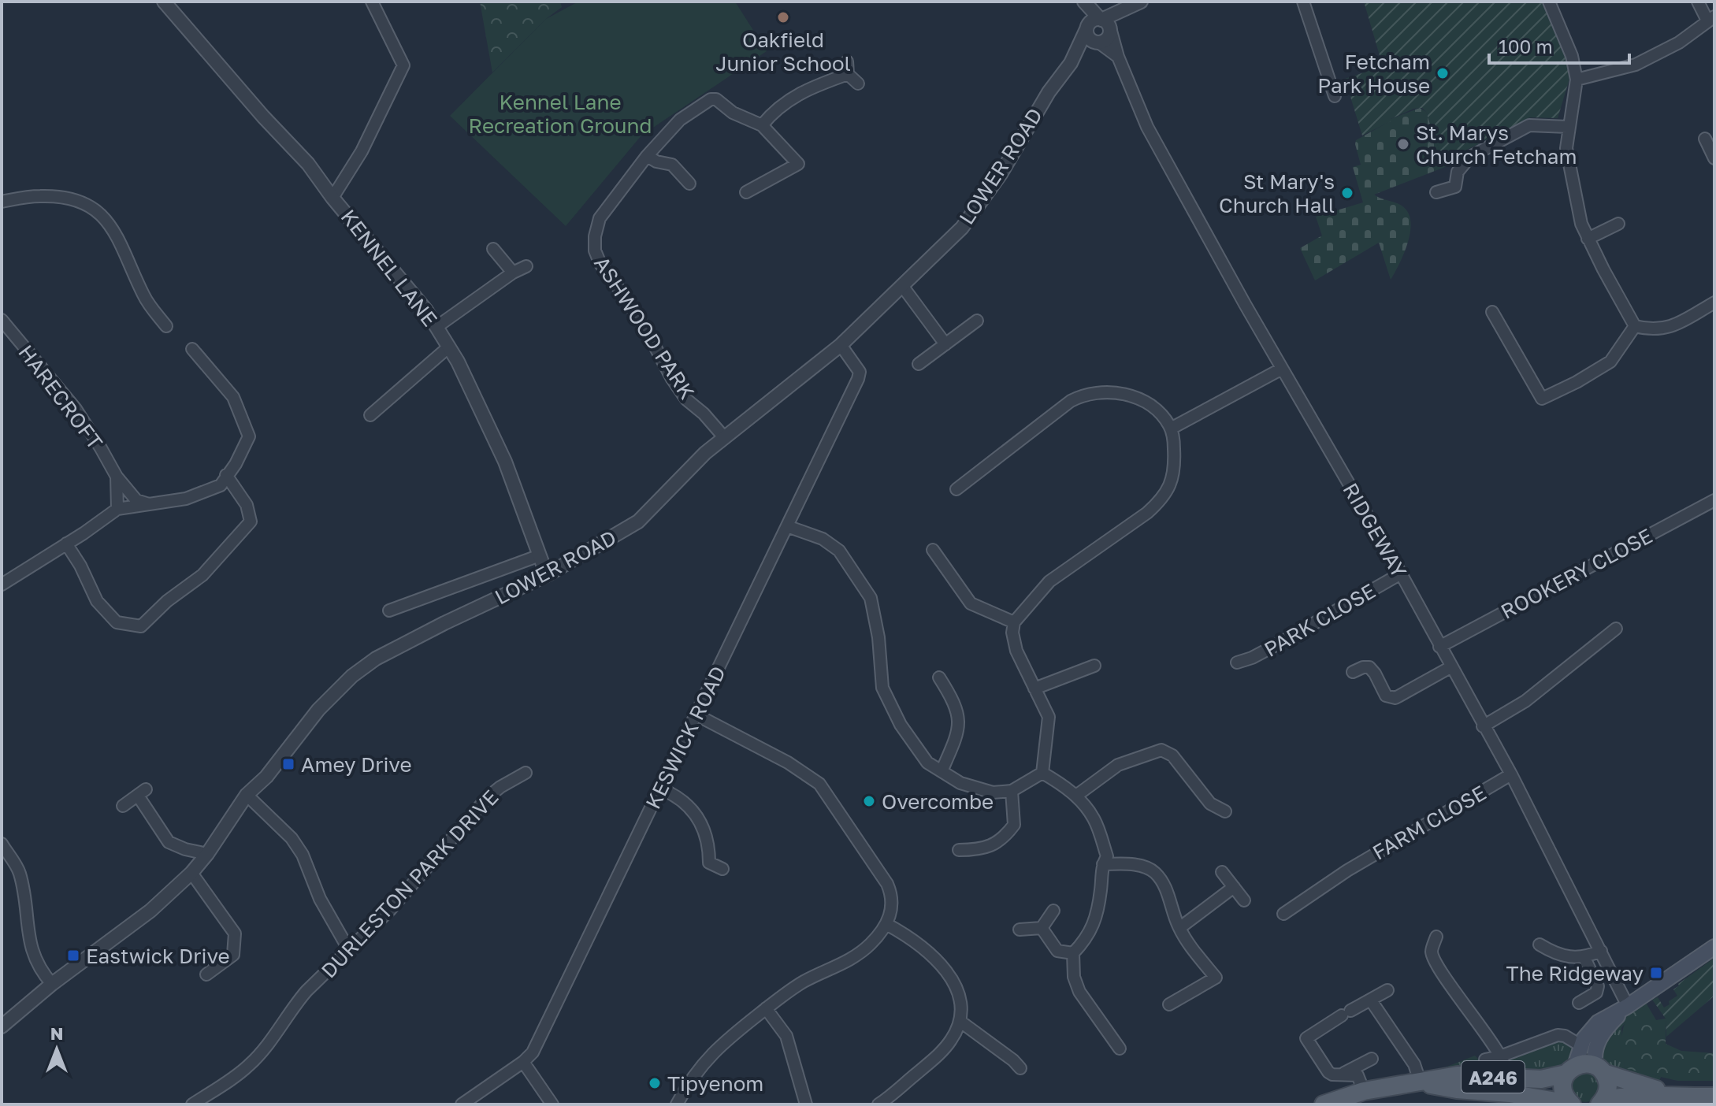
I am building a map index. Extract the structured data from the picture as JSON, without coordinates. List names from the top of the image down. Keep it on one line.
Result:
{"streets":{"main road":["A246"],"street":["LOWER ROAD","KENNEL LANE","ASHWOOD PARK","HARECROFT","RIDGEWAY","ROOKERY CLOSE","PARK CLOSE","KESWICK ROAD","FARM CLOSE","DURLESTON PARK DRIVE"]},"crossings":[["LOWER ROAD","KENNEL LANE"],["LOWER ROAD","ASHWOOD PARK"],["LOWER ROAD","RIDGEWAY"],["LOWER ROAD","KESWICK ROAD"],["RIDGEWAY","ROOKERY CLOSE"],["RIDGEWAY","PARK CLOSE"],["RIDGEWAY","FARM CLOSE"]],"parks":["Kennel Lane Recreation Ground"],"places":{"other":["Oakfield Junior School","Fetcham Park House","St. Marys Church Fetcham","St Mary's Church Hall","Overcombe","Tipyenom"],"transit":["Amey Drive","Eastwick Drive","The Ridgeway"]},"scale_bar":"100 m","north":"top"}
